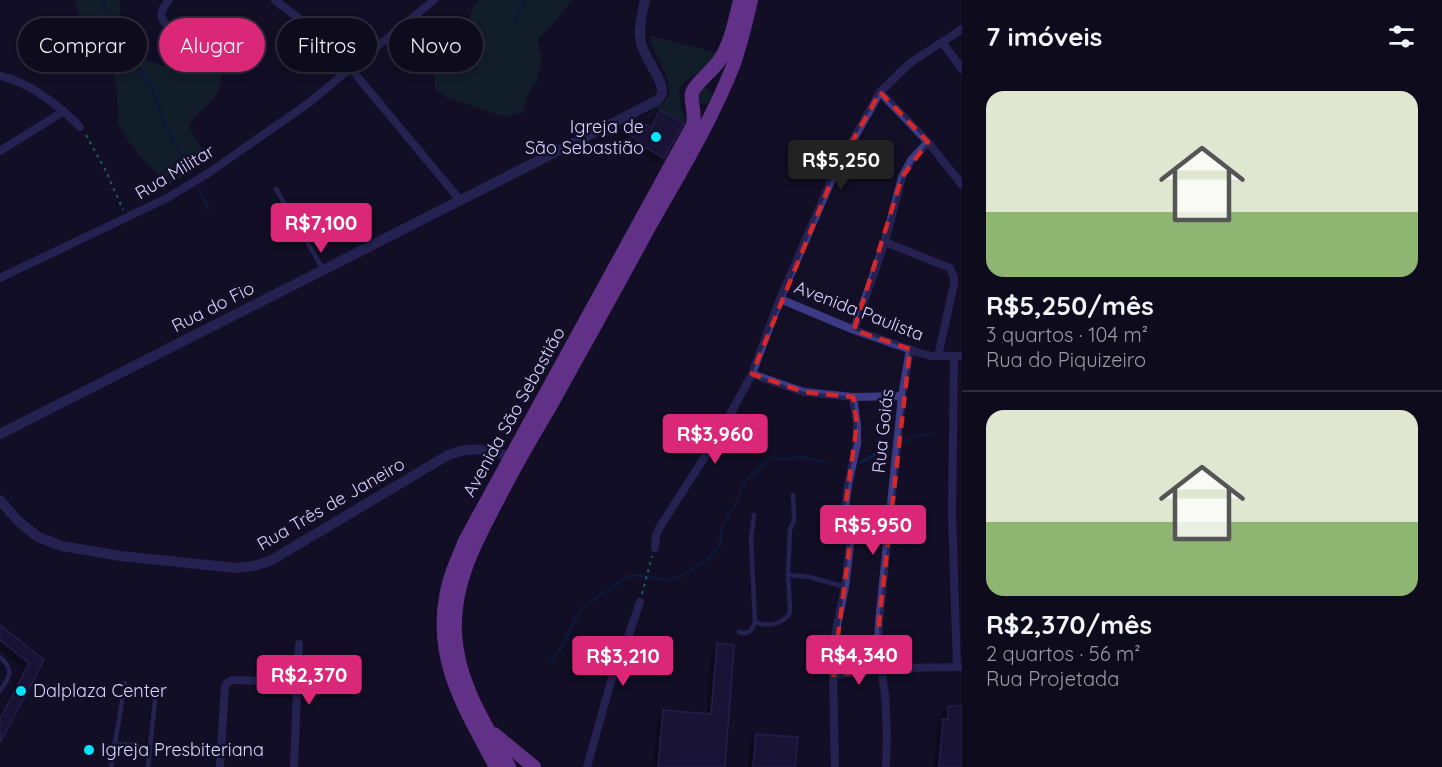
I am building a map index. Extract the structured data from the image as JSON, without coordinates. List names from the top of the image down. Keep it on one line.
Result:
{"streets":{"main road":["Avenida São Sebastião"],"street":["Rua Militar","Rua do Fio","Avenida Paulista","Rua Goiás","Rua Três de Janeiro"]},"crossings":[["Avenida Paulista","Rua Goiás"],["Avenida São Sebastião","Rua Três de Janeiro"]],"places":["Igreja de São Sebastião","Dalplaza Center","Igreja Presbiteriana"],"page":{"heading":"7 imóveis","chip":["Comprar","Alugar","Filtros","Novo"],"list":[{"name":"R$5,250/mês","note":"3 quartos · 104 m² · Rua do Piquizeiro"},{"name":"R$2,370/mês","note":"2 quartos · 56 m² · Rua Projetada"}],"price":["R$5,250","R$7,100","R$3,960","R$5,950","R$4,340","R$3,210","R$2,370"]}}
